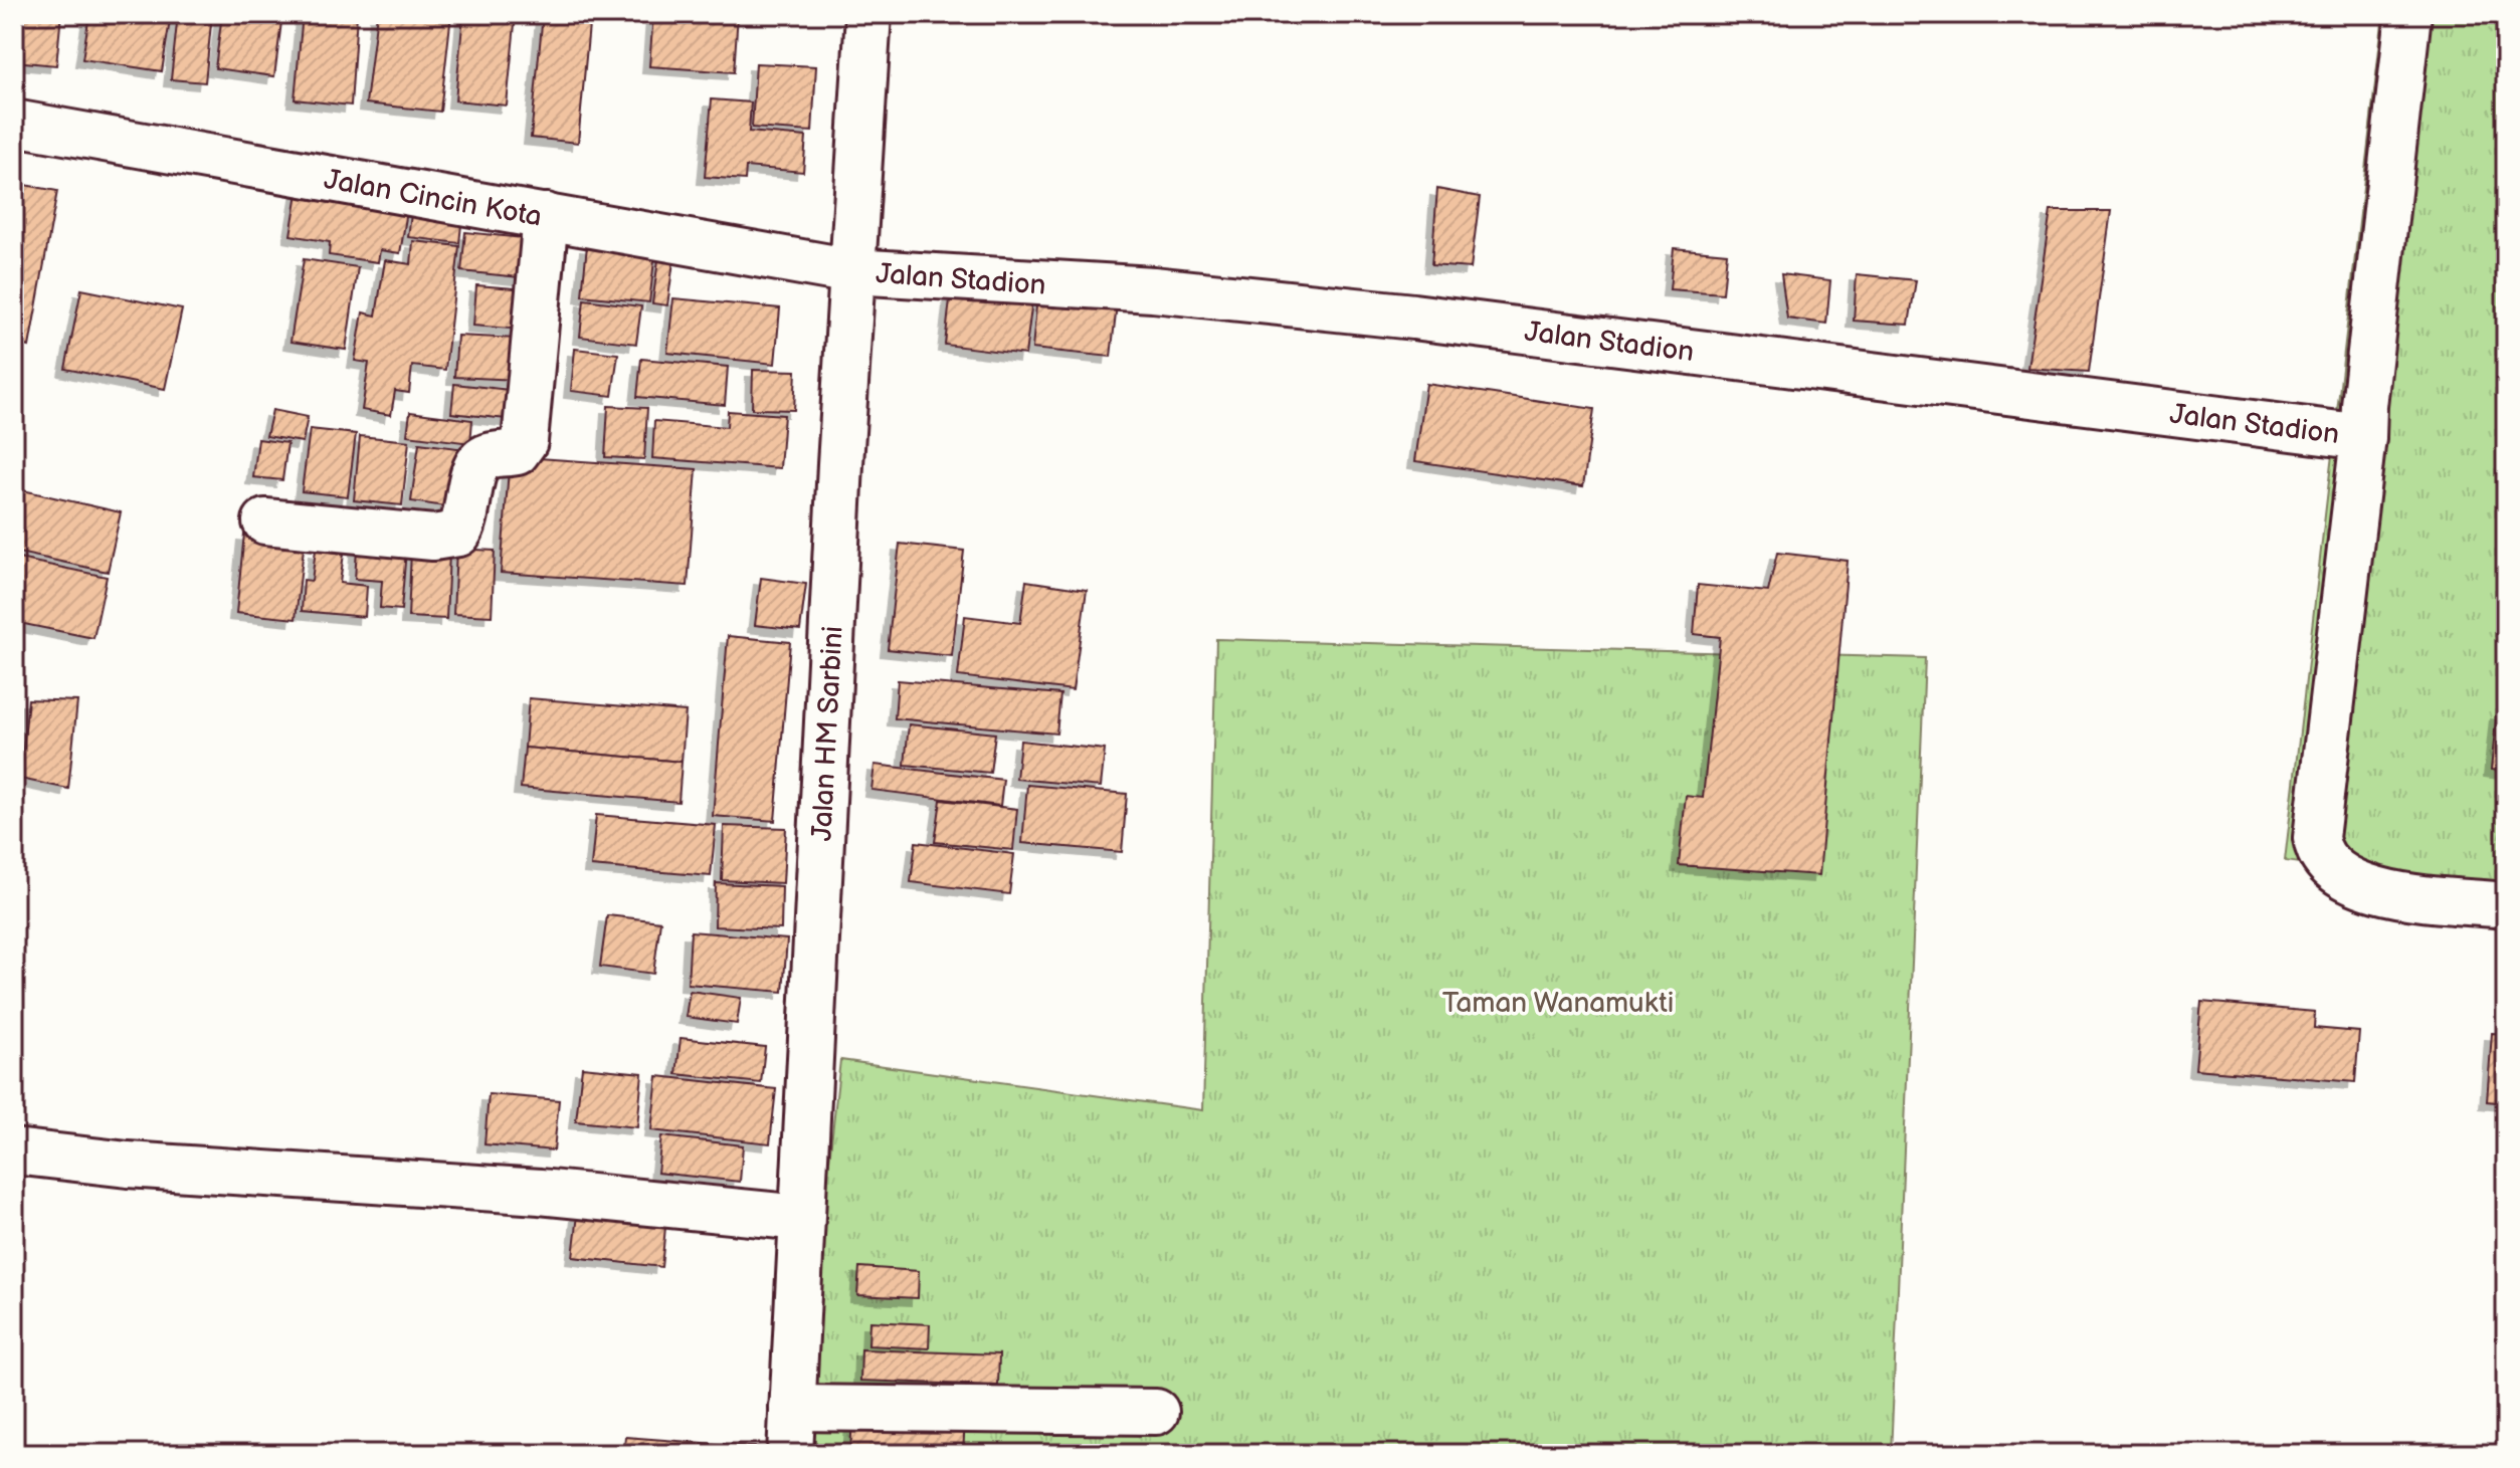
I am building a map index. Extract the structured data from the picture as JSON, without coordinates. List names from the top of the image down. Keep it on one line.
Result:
{"streets":{"street":["Jalan Cincin Kota","Jalan Stadion","Jalan HM Sarbini"]},"crossings":[["Jalan Cincin Kota","Jalan Stadion"],["Jalan Cincin Kota","Jalan HM Sarbini"],["Jalan Stadion","Jalan HM Sarbini"]],"parks":["Taman Wanamukti"]}
